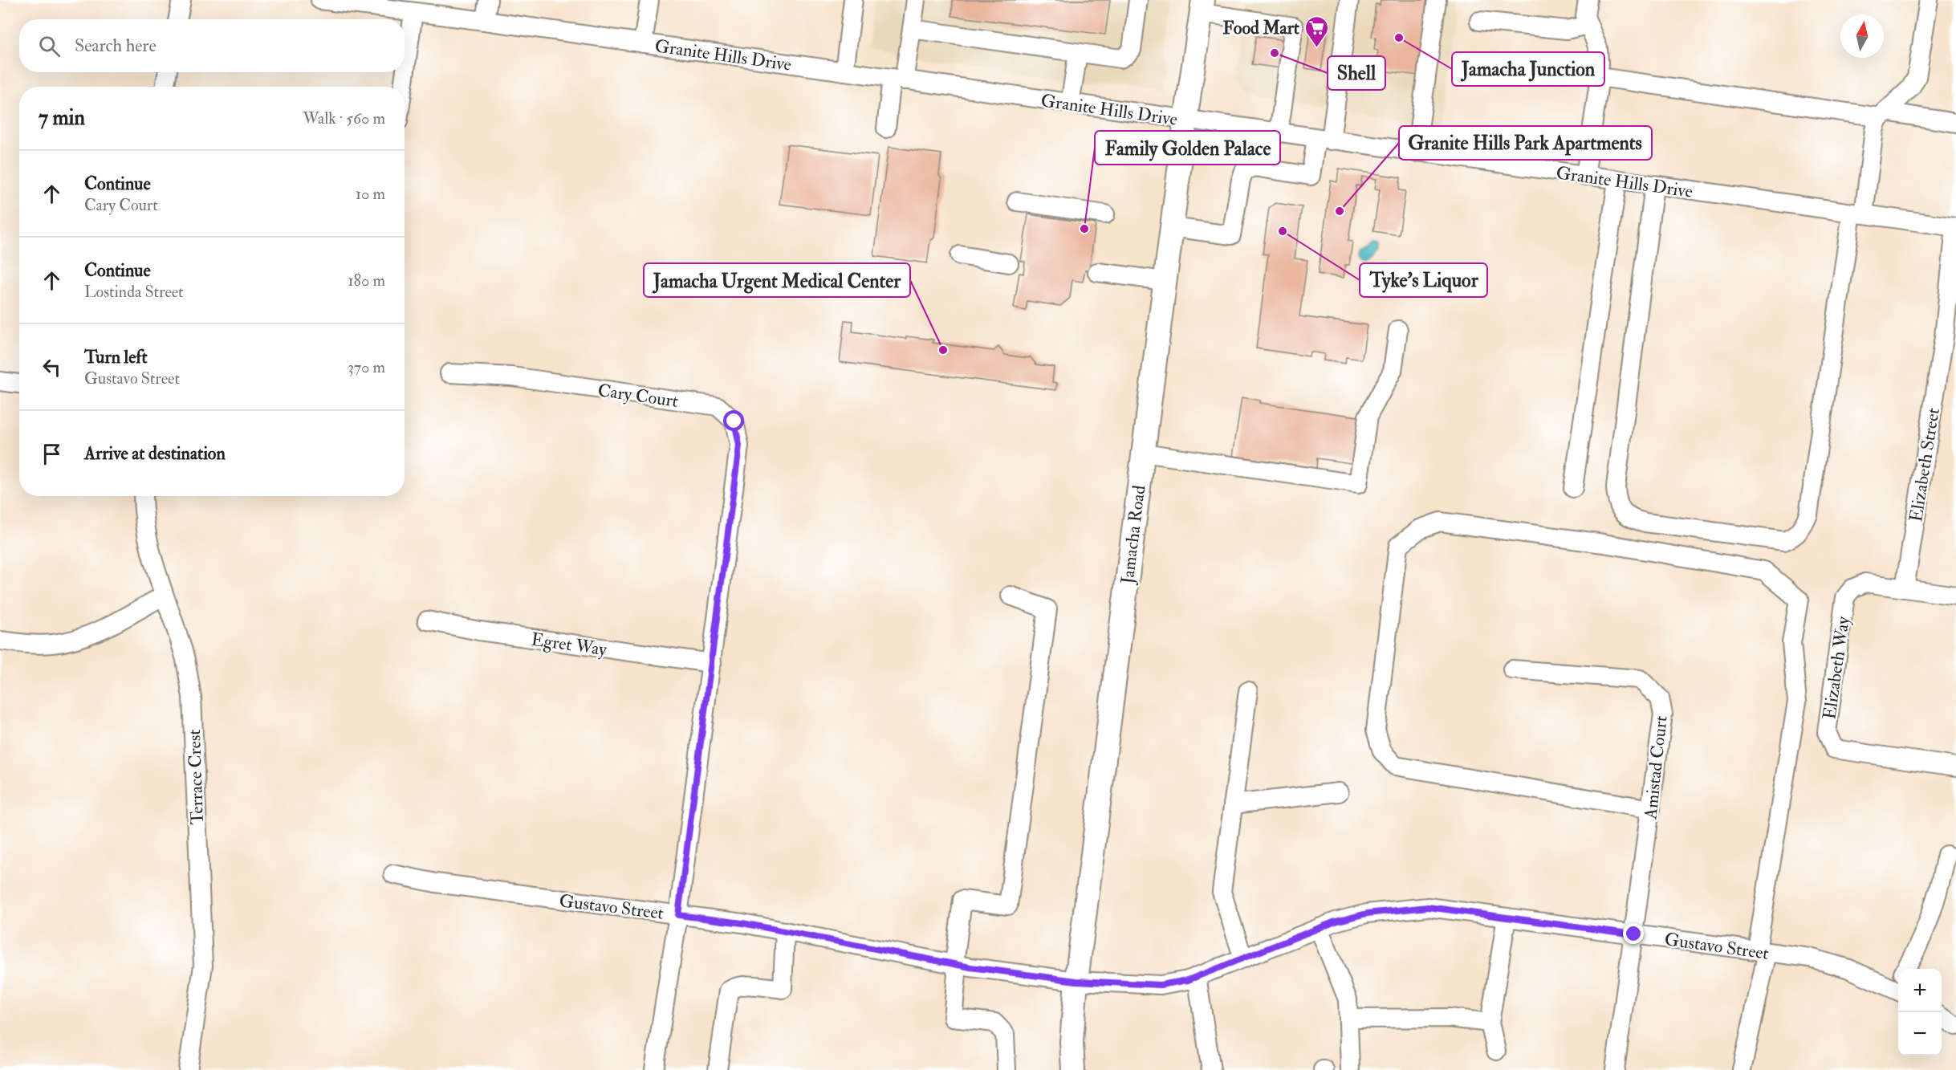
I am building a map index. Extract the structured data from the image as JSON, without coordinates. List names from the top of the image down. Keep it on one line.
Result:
{"streets":{"main road":["Jamacha Road"],"street":["Granite Hills Drive","Cary Court","Elizabeth Street","Egret Way","Elizabeth Way","Amistad Court","Terrace Crest","Gustavo Street"]},"crossings":[["Granite Hills Drive","Elizabeth Street"],["Granite Hills Drive","Jamacha Road"],["Cary Court","Egret Way"],["Cary Court","Gustavo Street"],["Elizabeth Street","Elizabeth Way"],["Jamacha Road","Gustavo Street"],["Amistad Court","Gustavo Street"]],"places":{"other":["Jamacha Junction","Shell","Granite Hills Park Apartments","Family Golden Palace","Tyke's Liquor","Jamacha Urgent Medical Center"],"supermarket":["Food Mart"]},"north":"top","page":{"search":"Search here","heading":["7 min","Walk · 560 m"],"list":[["Continue","Cary Court","10 m"],["Continue","Lostinda Street","180 m"],["Turn left","Gustavo Street","370 m"],"Arrive at destination"],"map_buttons":["+","−"]}}
